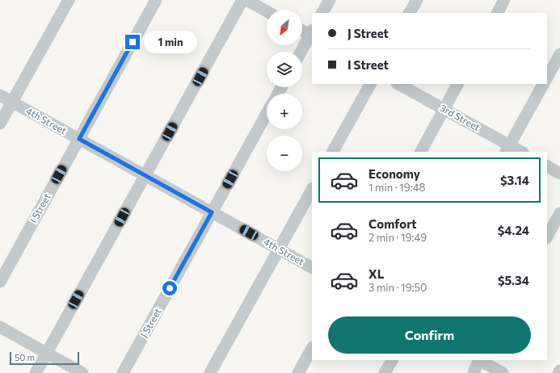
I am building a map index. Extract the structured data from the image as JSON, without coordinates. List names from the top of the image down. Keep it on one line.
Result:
{"streets":{"street":["3rd Street","4th Street","I Street","J Street"]},"crossings":[["4th Street","I Street"],["4th Street","J Street"]],"scale_bar":"50 m","north":"bottom left","page":{"map_buttons":["+","−"],"banner":["J Street","I Street"],"bubble":"1 min","list":[{"name":"Economy","note":"1 min · 19:48","value":"$3.14"},{"name":"Comfort","note":"2 min · 19:49","value":"$4.24"},{"name":"XL","note":"3 min · 19:50","value":"$5.34"}],"buttons":"Confirm","scale":"50 m"}}
